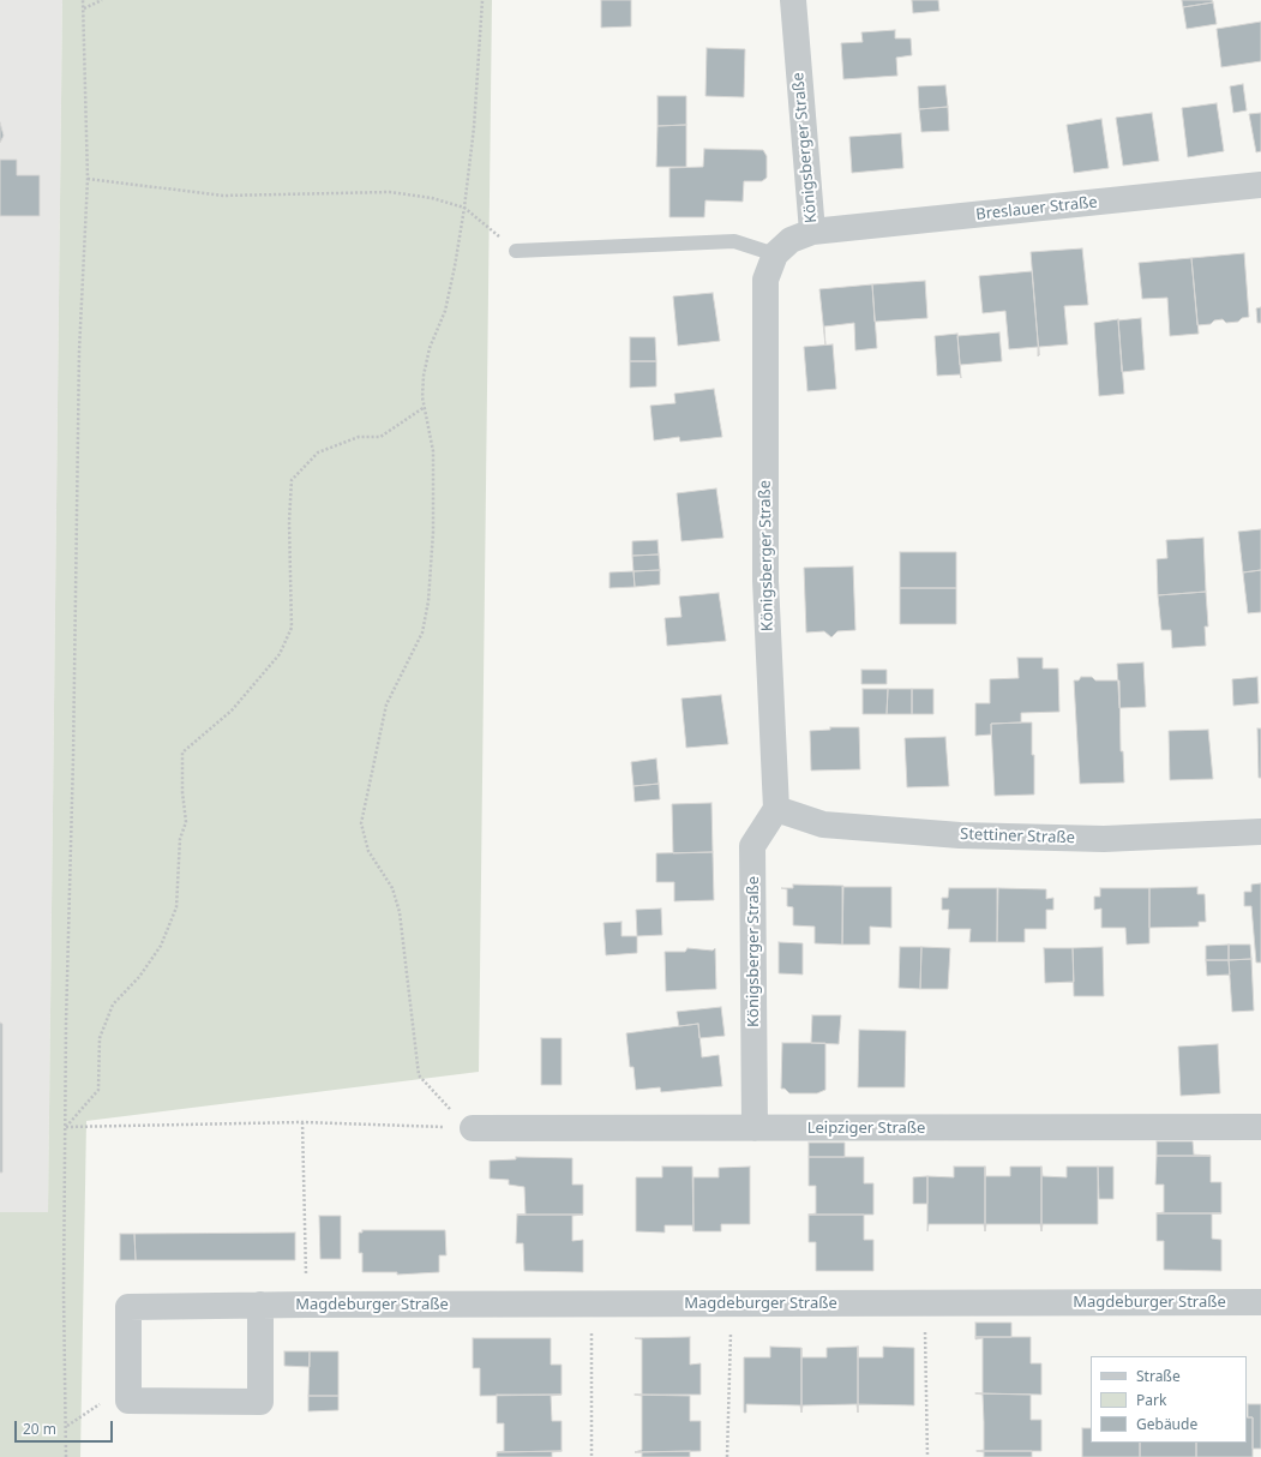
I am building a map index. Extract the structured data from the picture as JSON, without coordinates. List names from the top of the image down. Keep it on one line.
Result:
{"streets":{"street":["Königsberger Straße","Breslauer Straße","Stettiner Straße","Leipziger Straße","Magdeburger Straße"]},"crossings":[["Königsberger Straße","Breslauer Straße"],["Königsberger Straße","Stettiner Straße"],["Königsberger Straße","Leipziger Straße"]],"legend":["Straße","Park","Gebäude"],"scale_bar":"20 m"}
